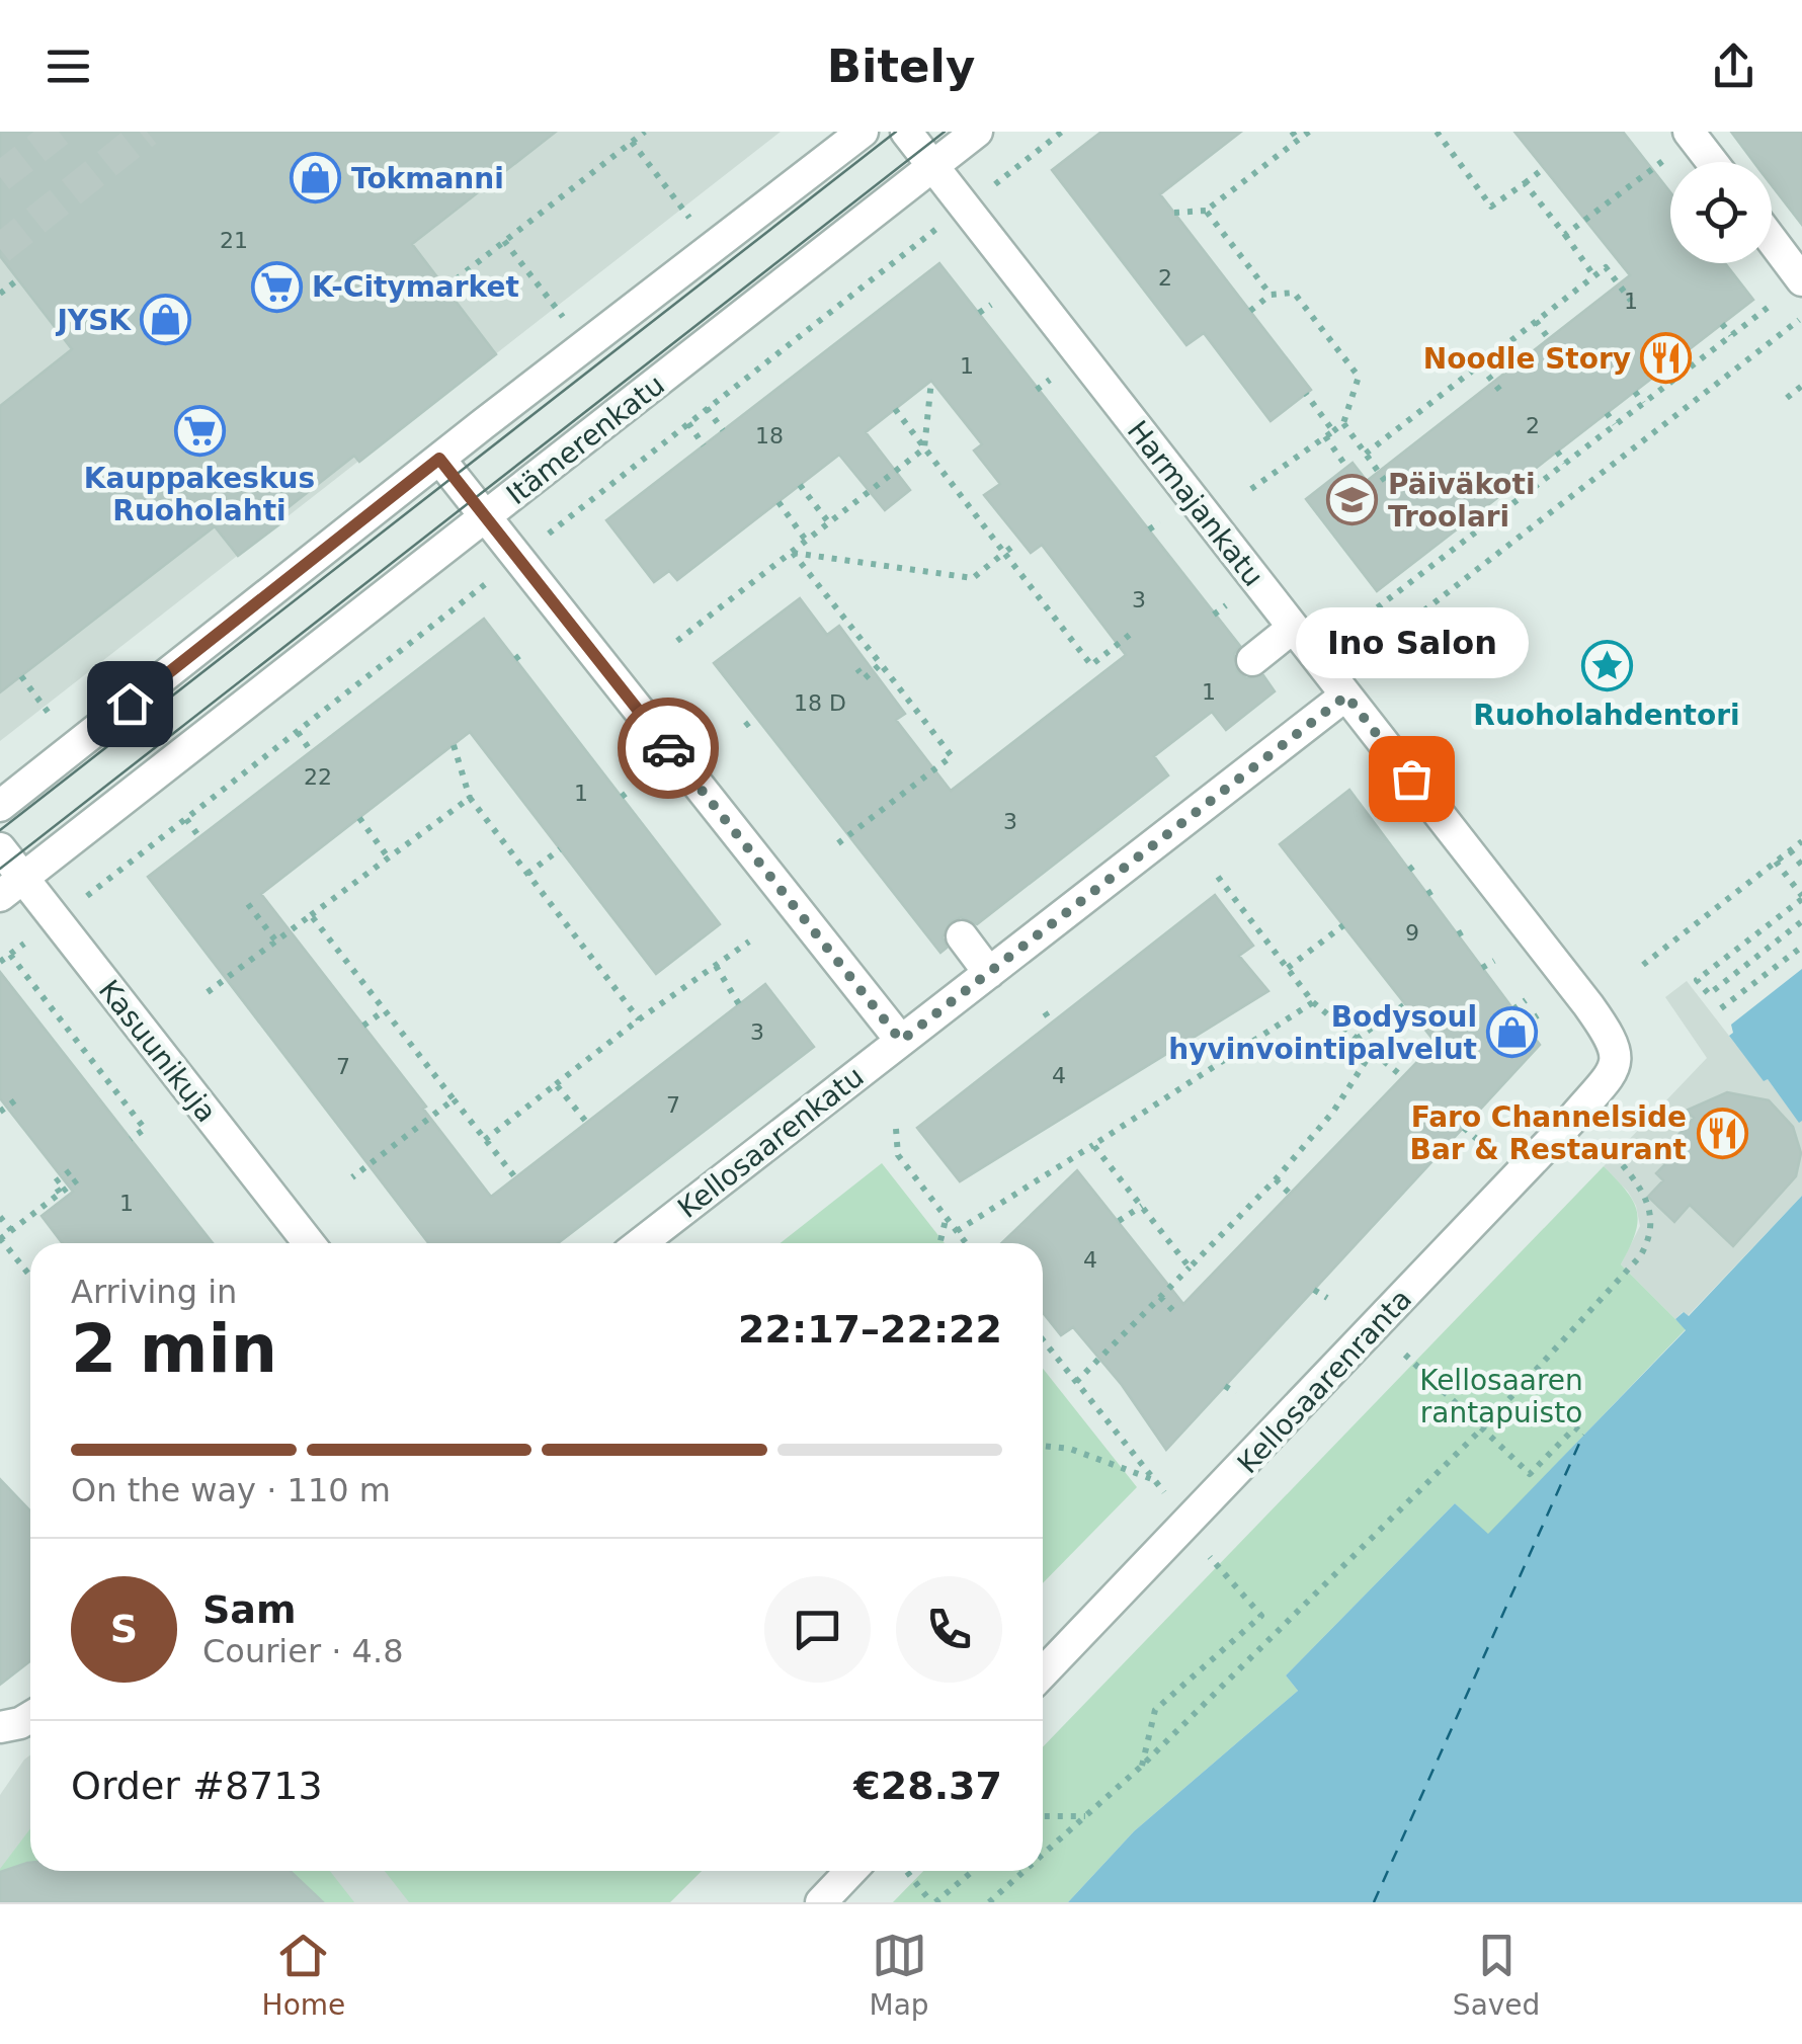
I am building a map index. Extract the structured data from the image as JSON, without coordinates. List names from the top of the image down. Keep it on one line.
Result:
{"streets":{"street":["Itämerenkatu","Harmajankatu","Kasuunikuja","Kellosaarenkatu","Kellosaarenranta"]},"crossings":[["Itämerenkatu","Harmajankatu"],["Itämerenkatu","Kasuunikuja"],["Harmajankatu","Kellosaarenkatu"],["Harmajankatu","Kellosaarenranta"]],"parks":["Kellosaaren rantapuisto"],"places":{"shop":["Tokmanni","JYSK","Bodysoul hyvinvointipalvelut"],"supermarket":["K-Citymarket","Kauppakeskus Ruoholahti"],"restaurant":["Noodle Story","Faro Channelside Bar & Restaurant"],"school or university":["Päiväkoti Troolari"],"place":["Ruoholahdentori"],"other":["Ino Salon"]},"house_numbers":["21","2","1","1","2","18","3","1","18 D","22","1","3","9","3","7","4","7","1","4"],"page":{"header":"Bitely","bubble":"Ino Salon","heading":["2 min","Arriving in","22:17–22:22"],"panel":["Sam","Courier · 4.8","Order #8713","€28.37"],"bar":"On the way · 110 m","round":"S","tabs":["Home","Map","Saved"]}}
